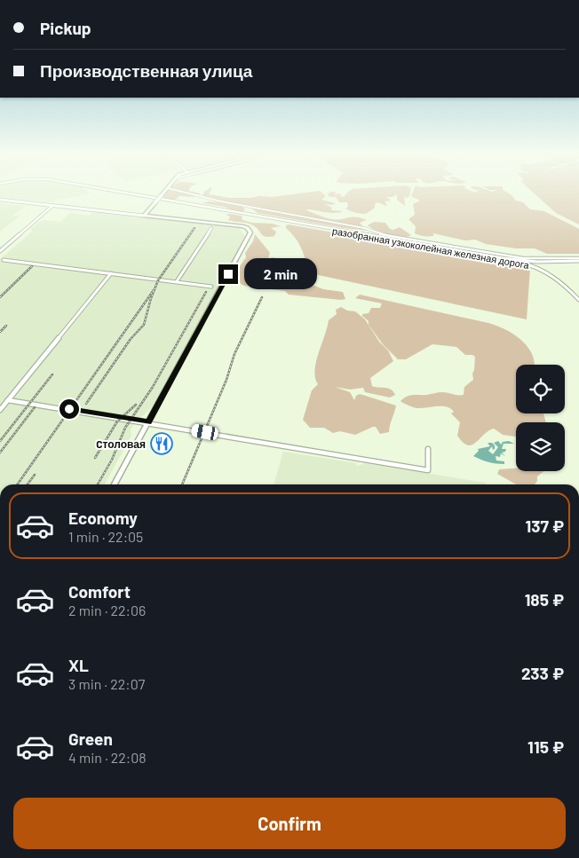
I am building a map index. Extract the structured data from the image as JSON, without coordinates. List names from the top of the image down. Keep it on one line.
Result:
{"streets":{"street":["разобранная узкоколейная железная дорога"]},"places":{"restaurant":["Cтоловая"]},"page":{"banner":["Pickup","Производственная улица"],"bubble":"2 min","list":[{"name":"Economy","note":"1 min · 22:05","value":"137 ₽"},{"name":"Comfort","note":"2 min · 22:06","value":"185 ₽"},{"name":"XL","note":"3 min · 22:07","value":"233 ₽"},{"name":"Green","note":"4 min · 22:08","value":"115 ₽"}],"buttons":"Confirm"}}
